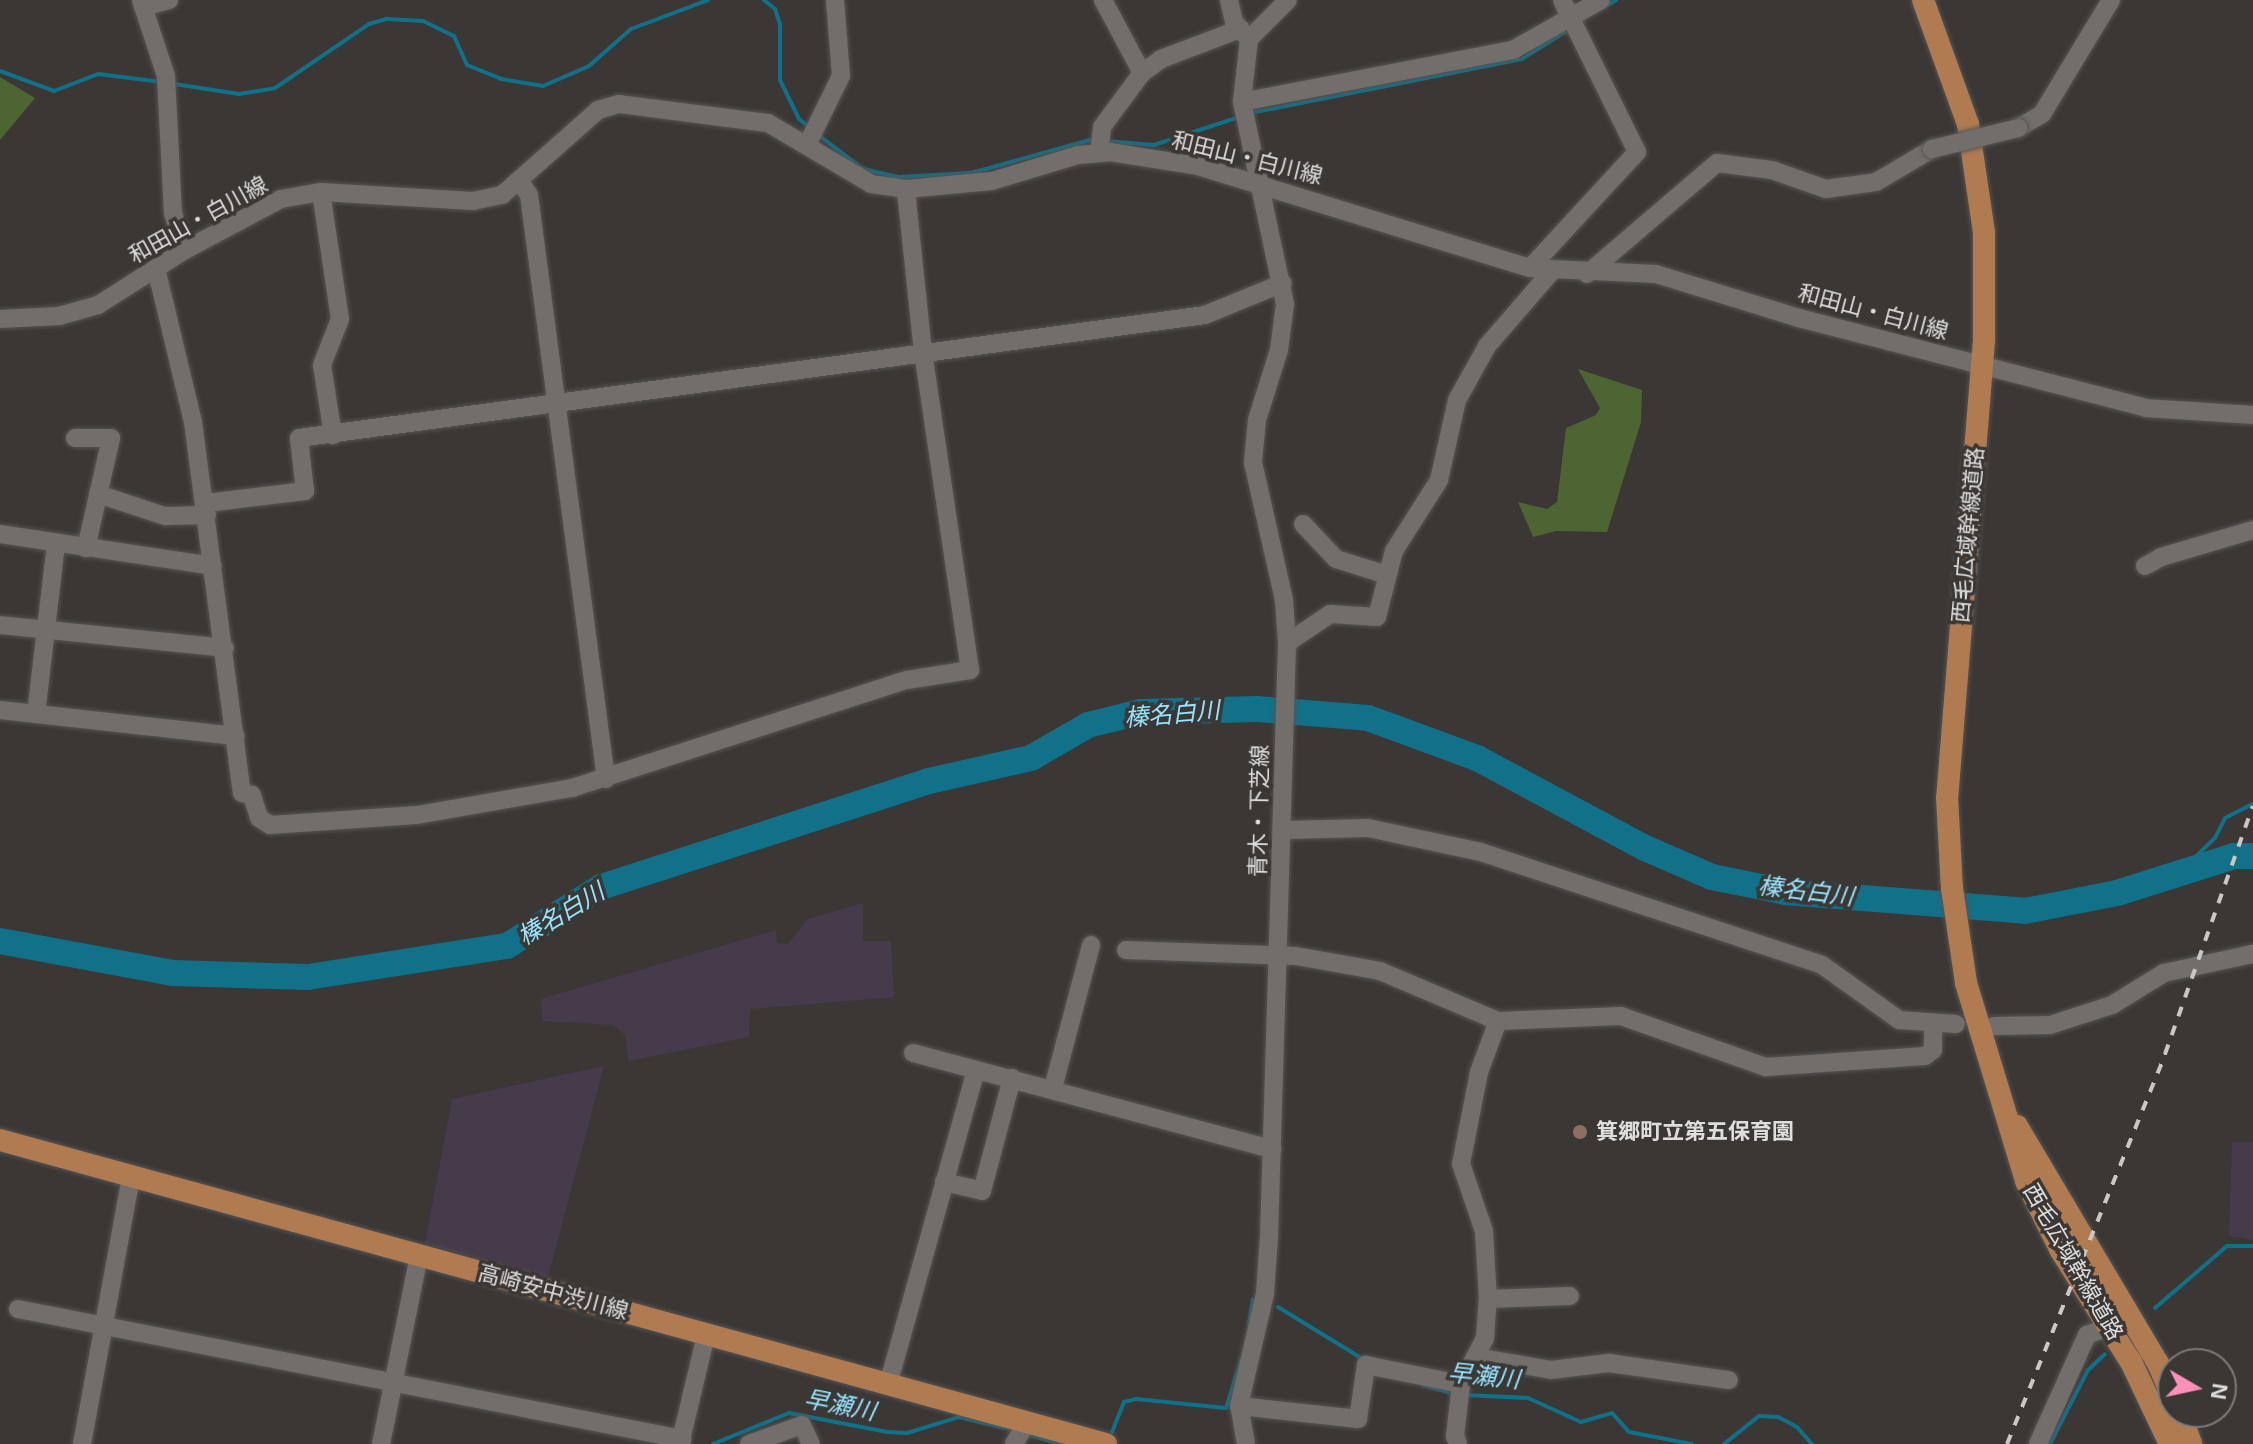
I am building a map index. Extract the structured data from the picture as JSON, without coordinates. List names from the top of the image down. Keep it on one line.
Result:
{"streets":{"main road":["西毛広域幹線道路","高崎安中渋川線"],"street":["和田山・白川線","青木・下芝線"]},"crossings":[["和田山・白川線","西毛広域幹線道路"],["和田山・白川線","青木・下芝線"]],"water":["榛名白川","早瀬川"],"places":["箕郷町立第五保育園"],"north":"right"}
